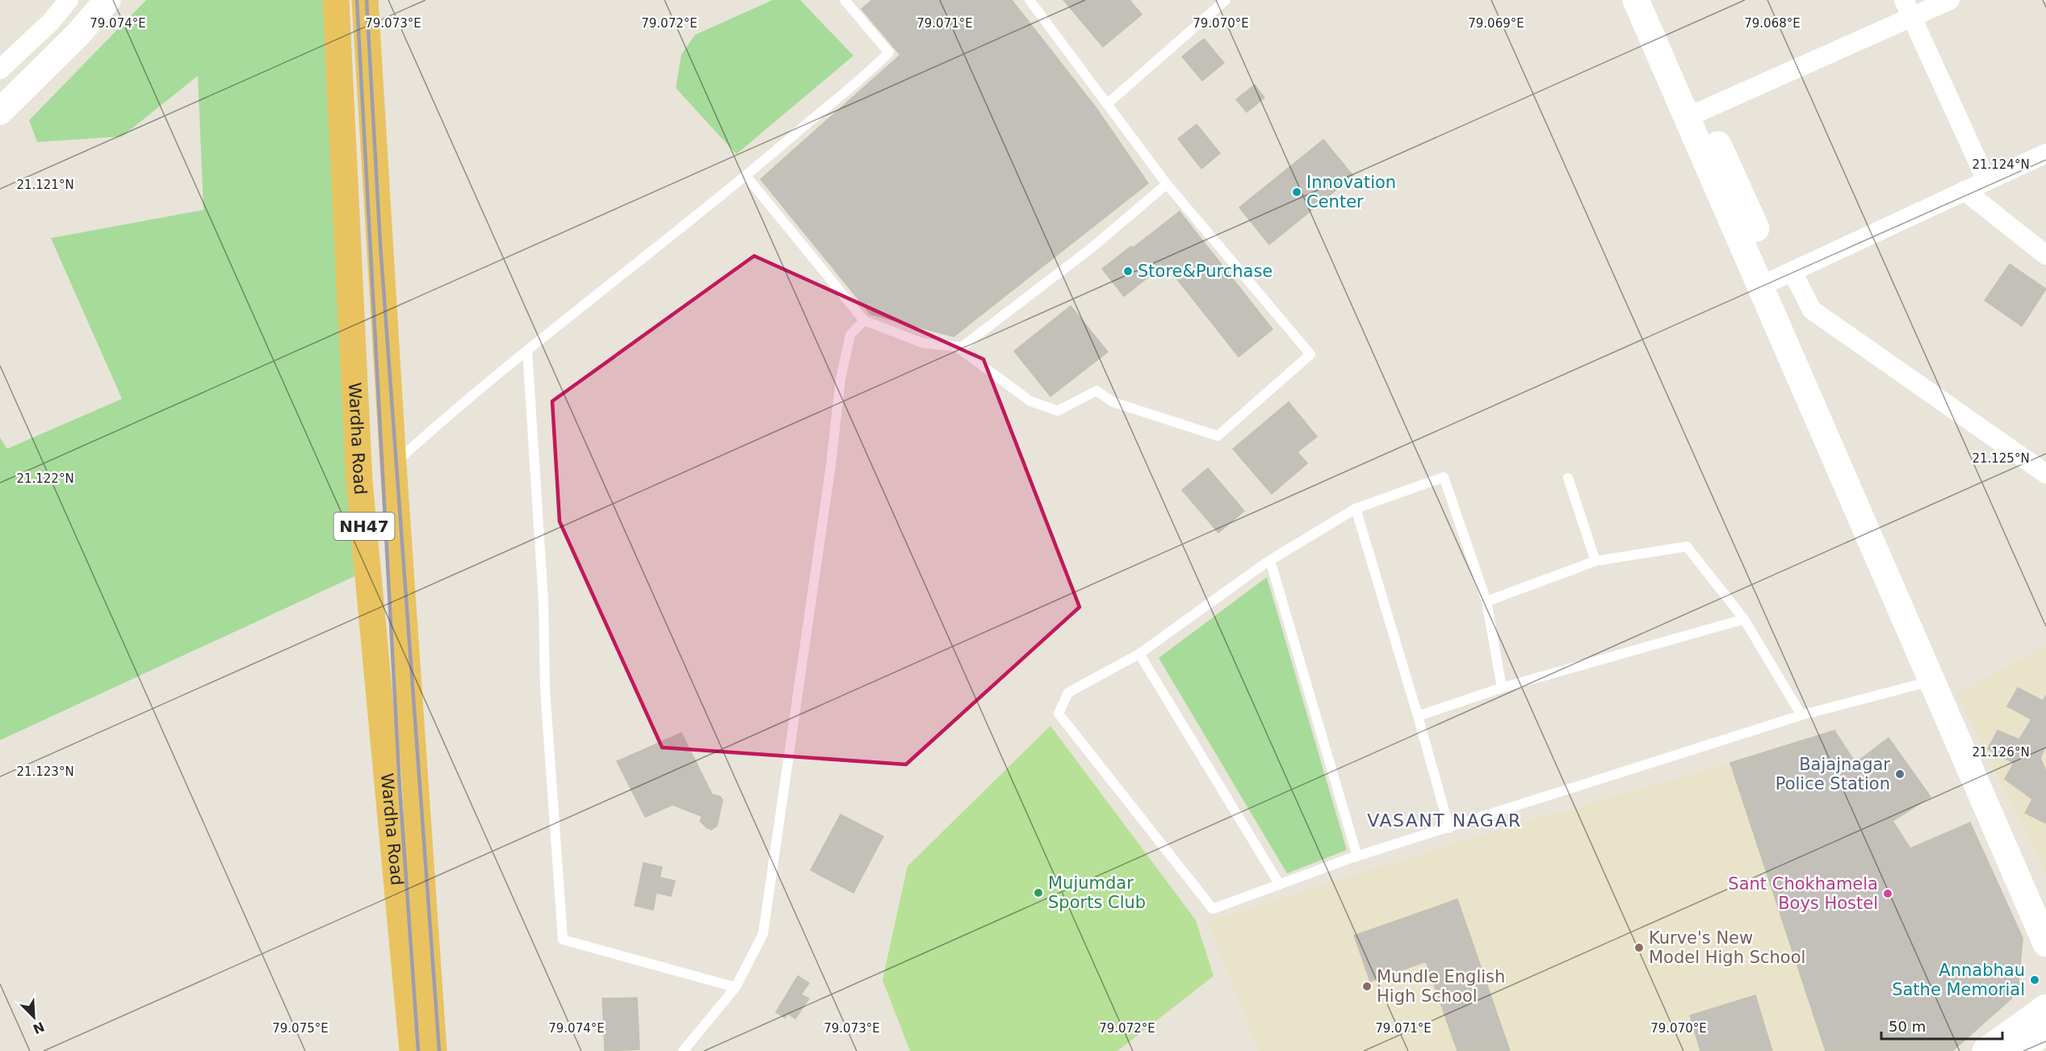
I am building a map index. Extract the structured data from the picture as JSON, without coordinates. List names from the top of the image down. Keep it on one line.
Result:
{"streets":{"highway":["Wardha Road","NH47"]},"districts":["VASANT NAGAR"],"places":["Innovation Center","Store&Purchase","Bajajnagar Police Station","Mujumdar Sports Club","Sant Chokhamela Boys Hostel","Kurve's New Model High School","Annabhau Sathe Memorial","Mundle English High School"],"scale_bar":"50 m","north":"bottom right","coordinates":["79.074°E","79.073°E","79.072°E","79.071°E","79.070°E","79.069°E","79.068°E","21.124°N","21.121°N","21.125°N","21.122°N","21.126°N","21.123°N","79.075°E"]}
